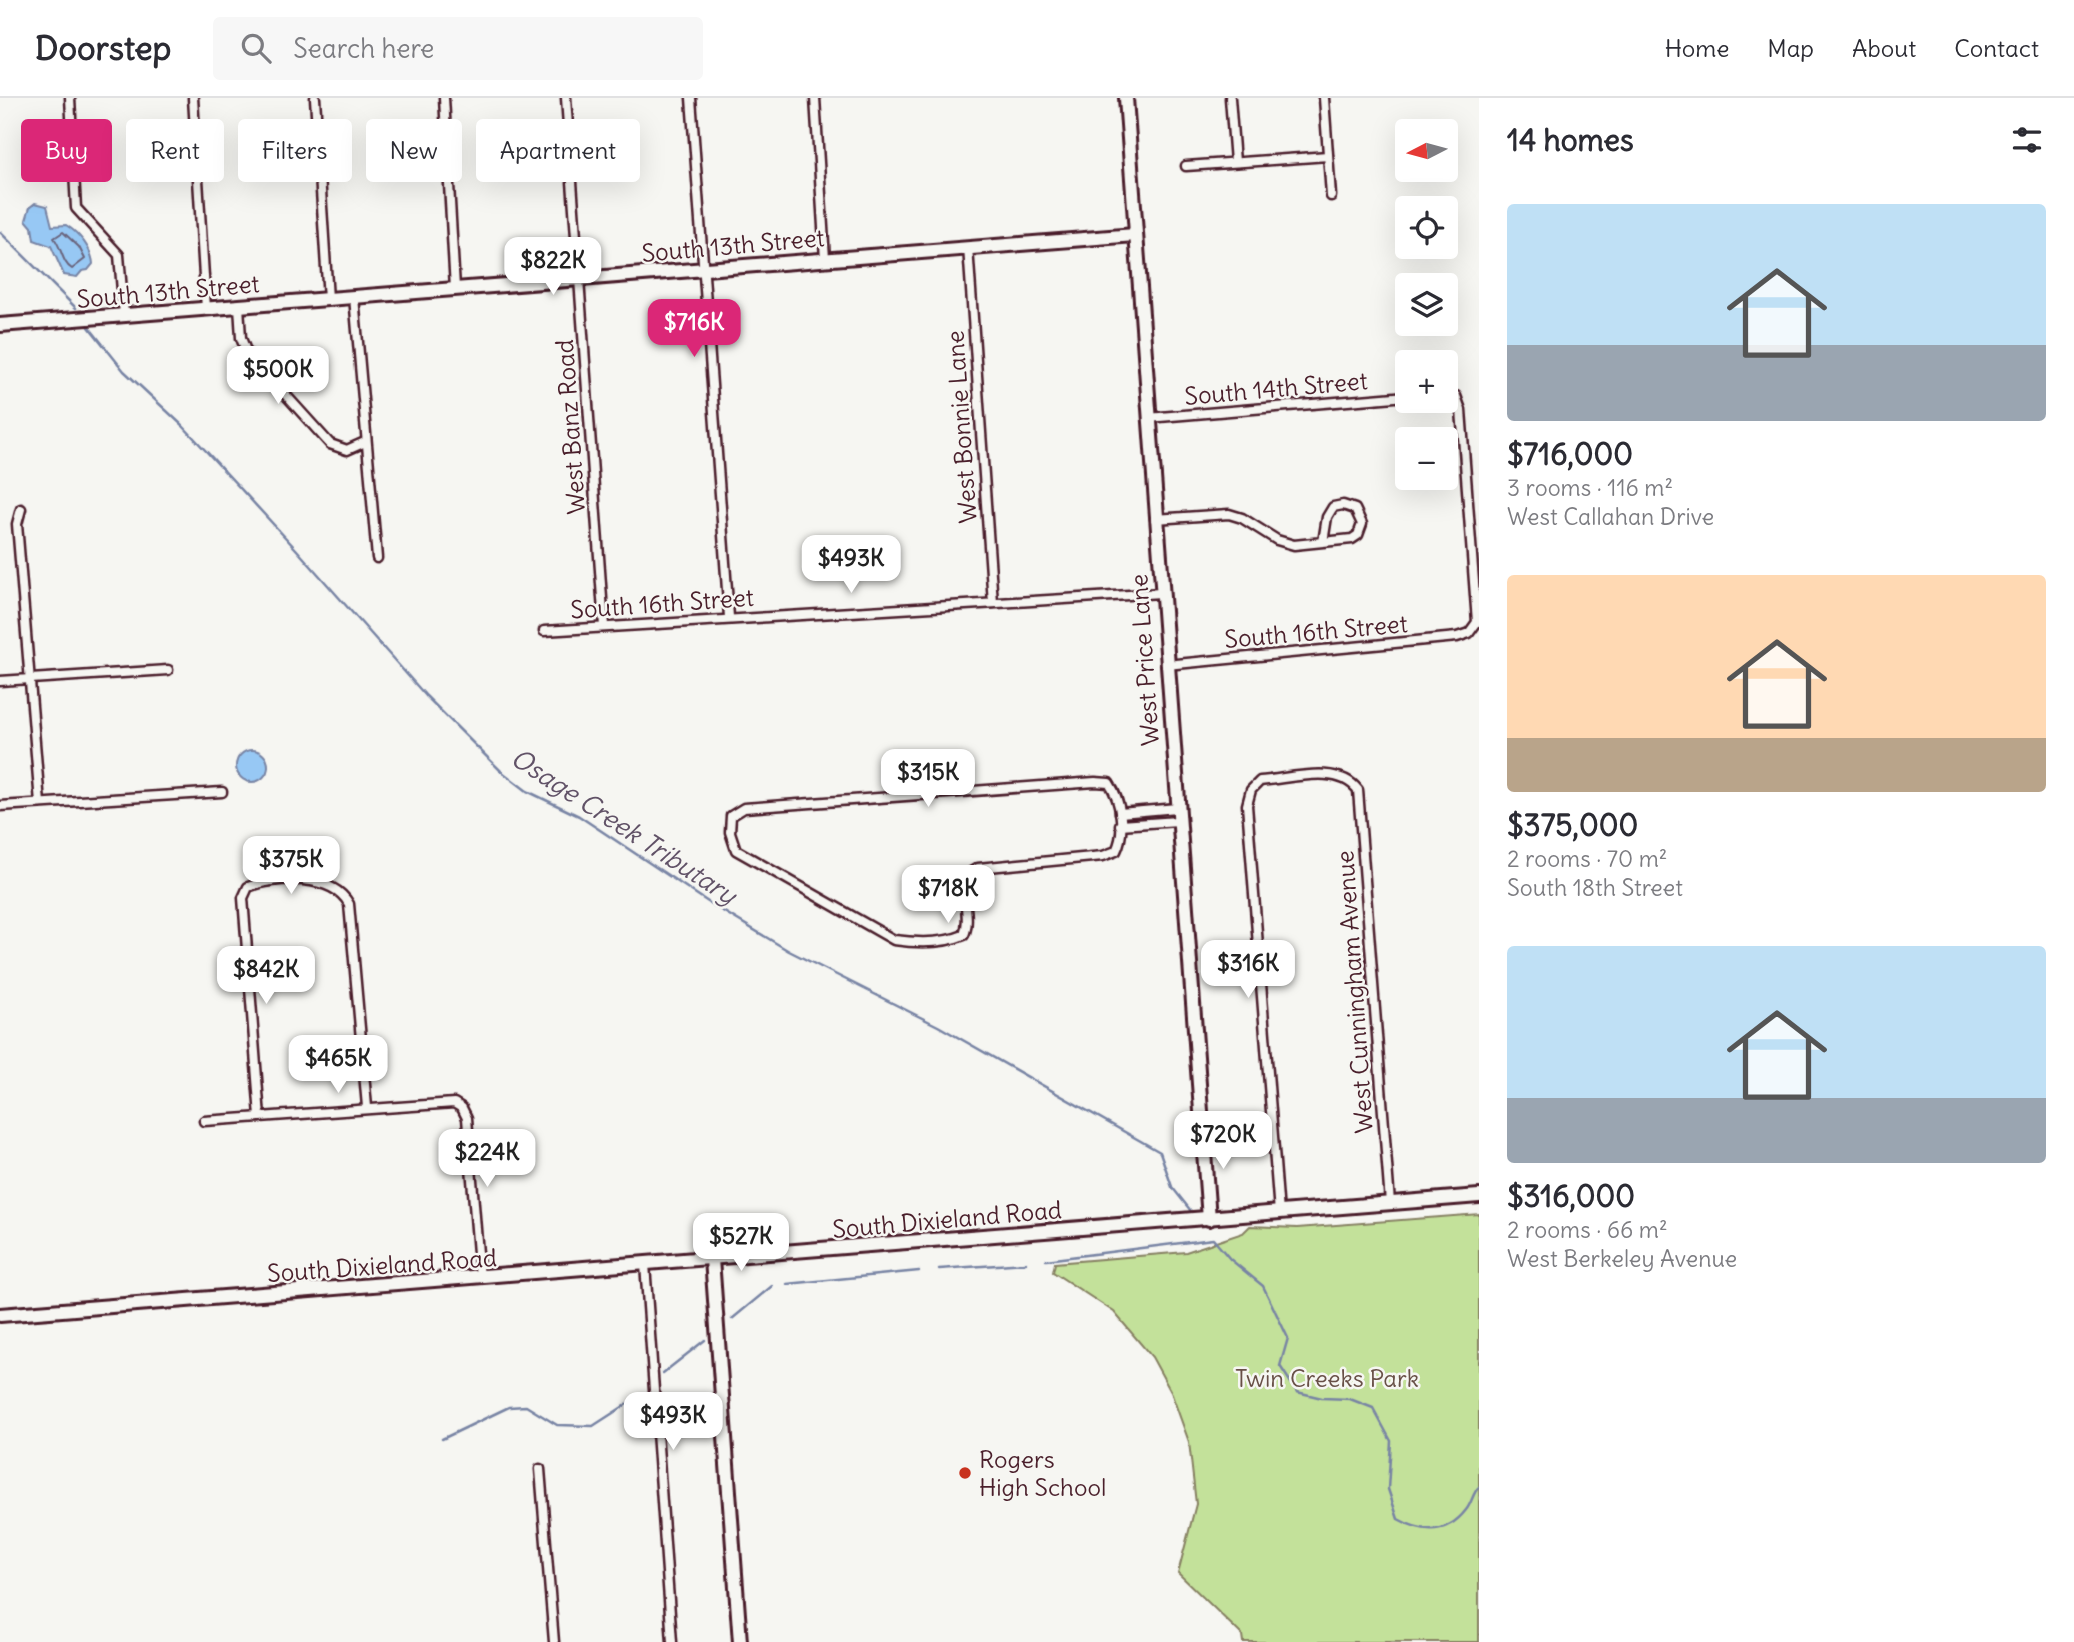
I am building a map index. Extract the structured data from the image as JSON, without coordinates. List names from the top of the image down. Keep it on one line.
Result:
{"streets":{"street":["South 13th Street","South 14th Street","West Banz Road","West Bonnie Lane","South 16th Street","West Price Lane","West Cunningham Avenue","South Dixieland Road"]},"crossings":[["South 13th Street","West Banz Road"],["South 13th Street","West Bonnie Lane"],["South 13th Street","West Price Lane"],["South 14th Street","West Price Lane"],["West Banz Road","South 16th Street"],["West Bonnie Lane","South 16th Street"],["South 16th Street","West Price Lane"],["West Price Lane","South Dixieland Road"],["West Cunningham Avenue","South Dixieland Road"]],"water":["Osage Creek Tributary"],"parks":["Twin Creeks Park"],"places":["Rogers High School"],"north":"left","page":{"header":"Doorstep","search":"Search here","nav":["Home","Map","About","Contact"],"heading":"14 homes","map_buttons":["+","−"],"chip":["Buy","Rent","Filters","New","Apartment"],"list":[{"name":"$716,000","note":"3 rooms · 116 m² · West Callahan Drive"},{"name":"$375,000","note":"2 rooms · 70 m² · South 18th Street"},{"name":"$316,000","note":"2 rooms · 66 m² · West Berkeley Avenue"}],"price":["$822K","$716K","$500K","$493K","$315K","$375K","$718K","$316K","$842K","$465K","$720K","$224K","$527K","$493K"]}}
